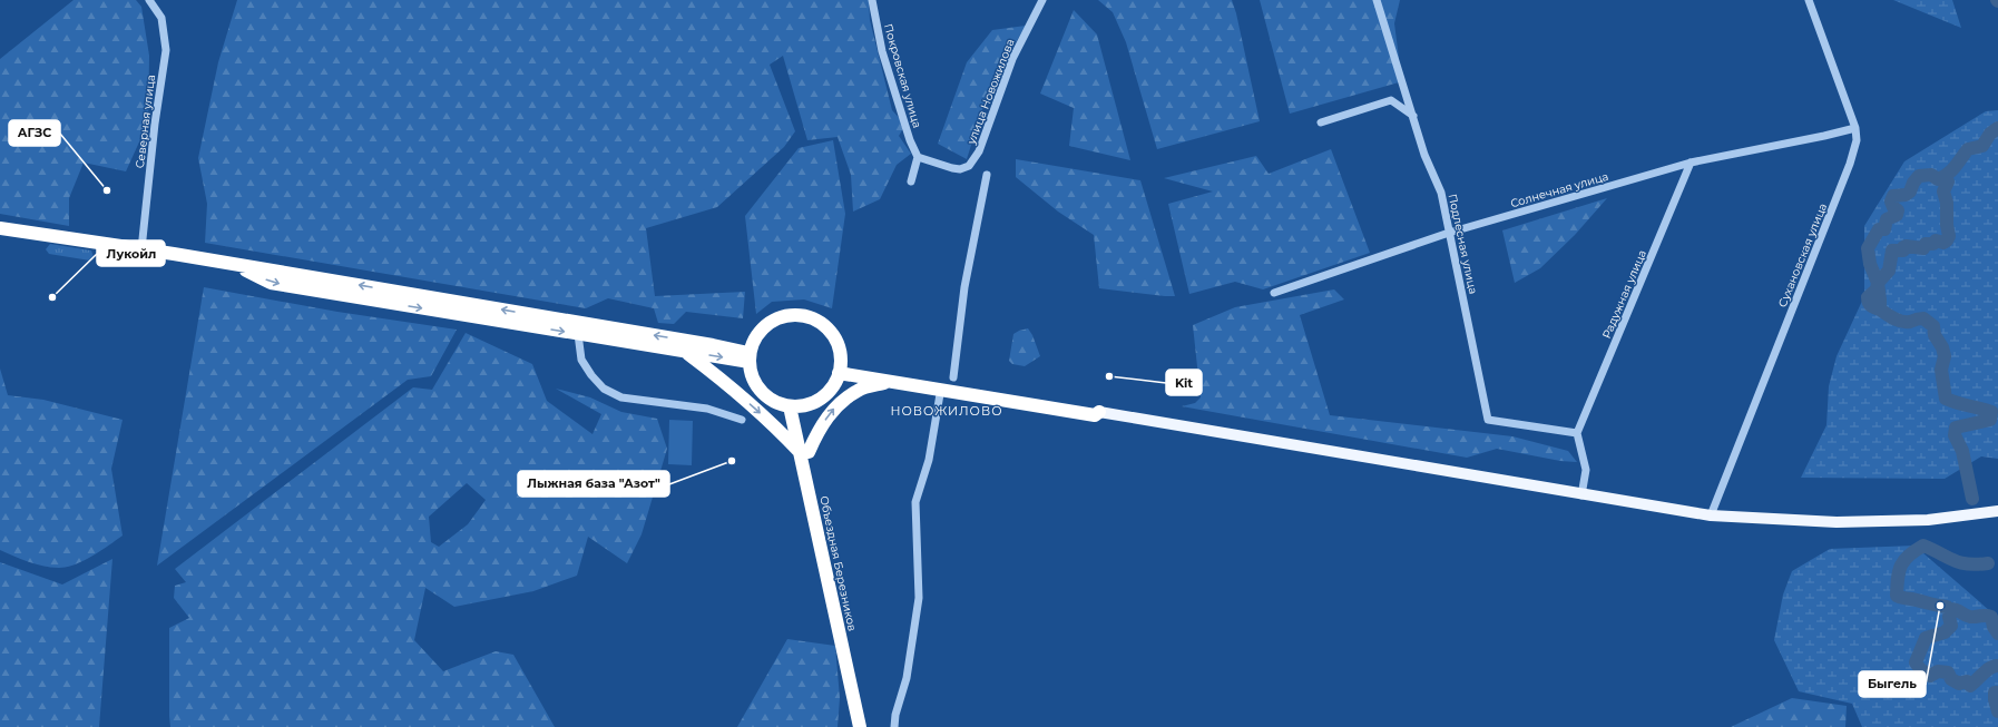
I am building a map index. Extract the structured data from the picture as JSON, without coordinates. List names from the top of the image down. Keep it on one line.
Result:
{"streets":{"highway":["Объездная Березников"],"street":["Покровская улица","улица Новожилова","Северная улица","Солнечная улица","Подлесная улица","Сухановская улица","Радужная улица"]},"crossings":[["Покровская улица","улица Новожилова"],["Солнечная улица","Подлесная улица"],["Солнечная улица","Сухановская улица"],["Солнечная улица","Радужная улица"],["Подлесная улица","Радужная улица"]],"districts":["НОВОЖИЛОВО"],"places":["АГЗС","Лукойл","Kit","Лыжная база \"Азот\"","Быгель"]}
